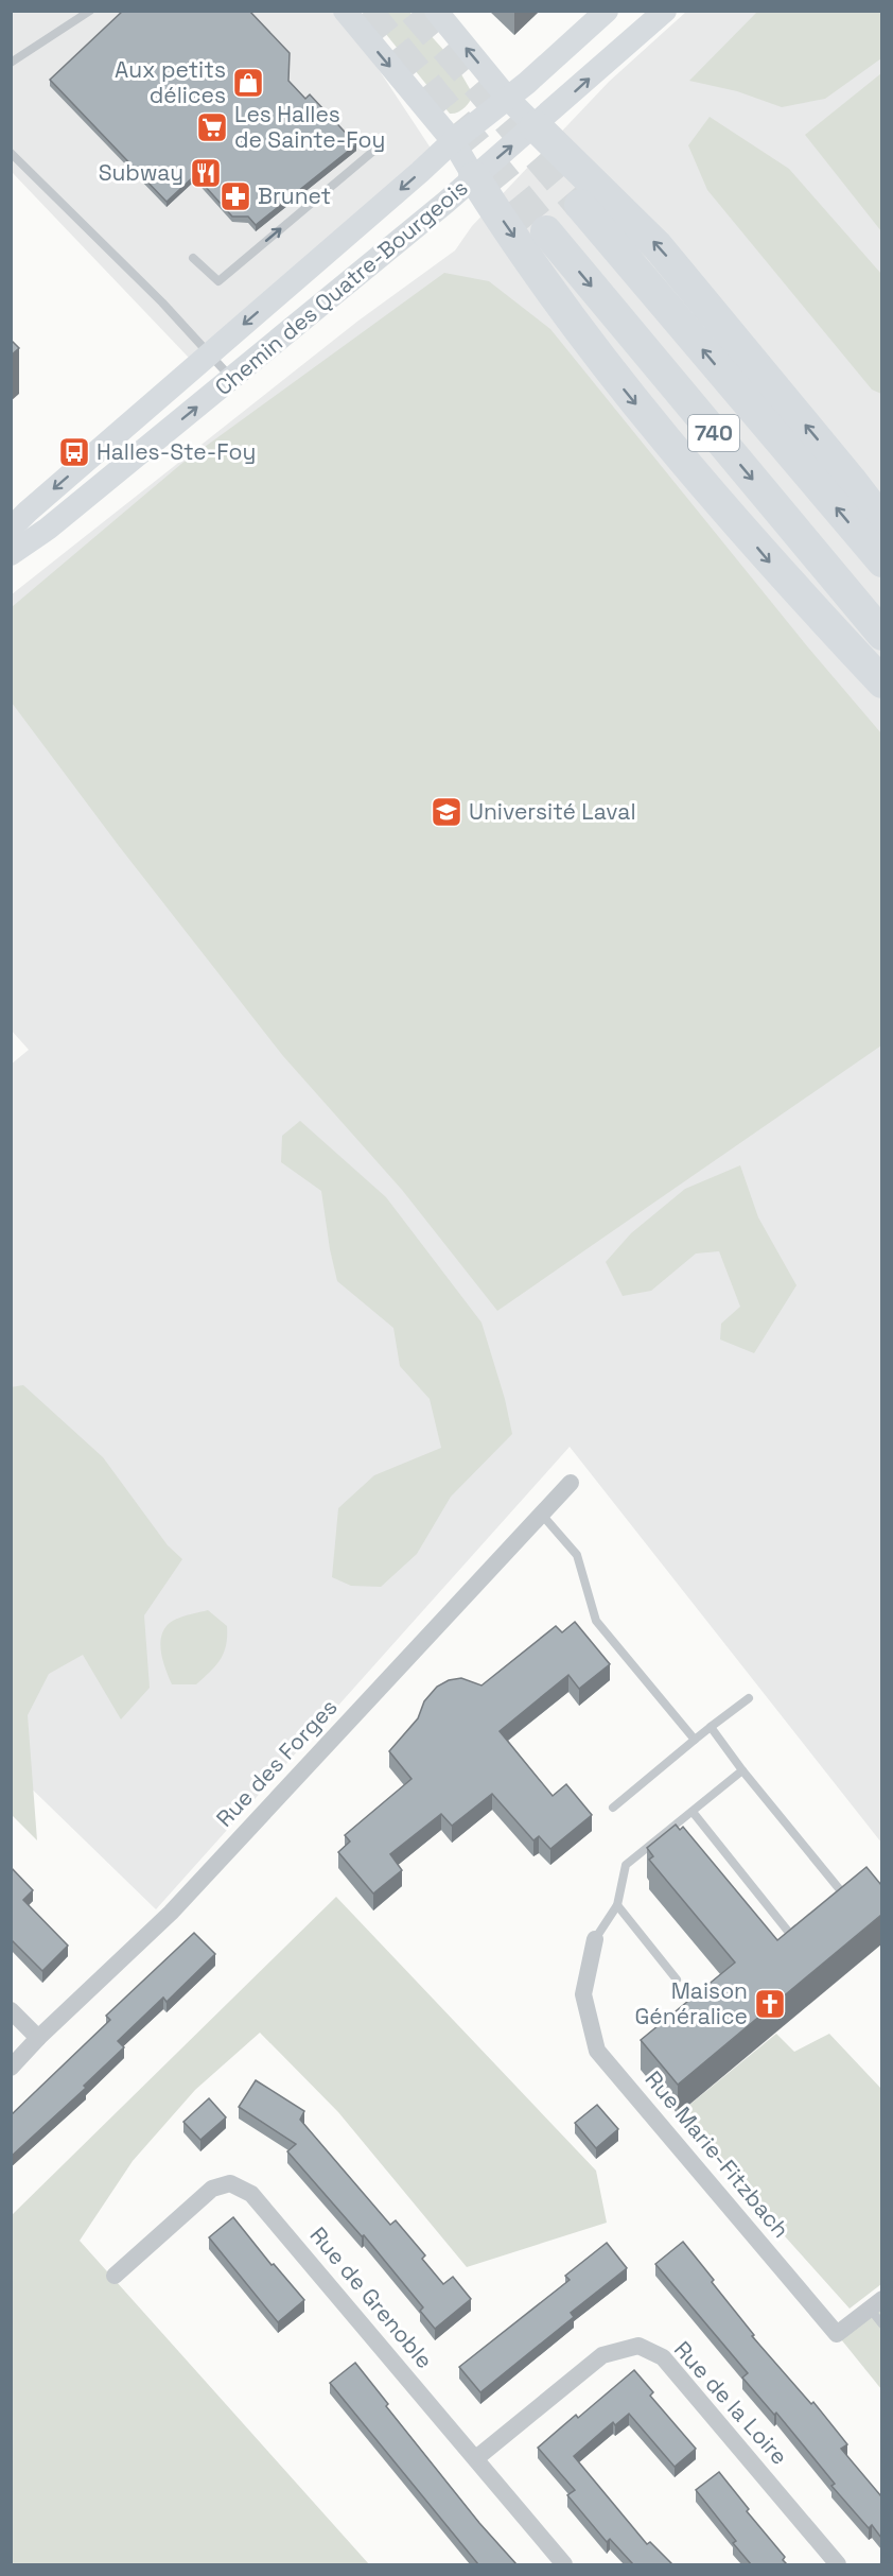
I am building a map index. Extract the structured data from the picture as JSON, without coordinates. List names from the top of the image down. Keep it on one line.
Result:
{"streets":{"highway":["740"],"main road":["Chemin des Quatre-Bourgeois"],"street":["Rue des Forges","Rue Marie-Fitzbach","Rue de Grenoble","Rue de la Loire"]},"crossings":[["Rue de Grenoble","Rue de la Loire"]],"places":{"shop":["Aux petits délices"],"supermarket":["Les Halles de Sainte-Foy"],"restaurant":["Subway"],"pharmacy":["Brunet"],"bus stop":["Halles-Ste-Foy"],"school or university":["Université Laval"],"church":["Maison Généralice"]}}
